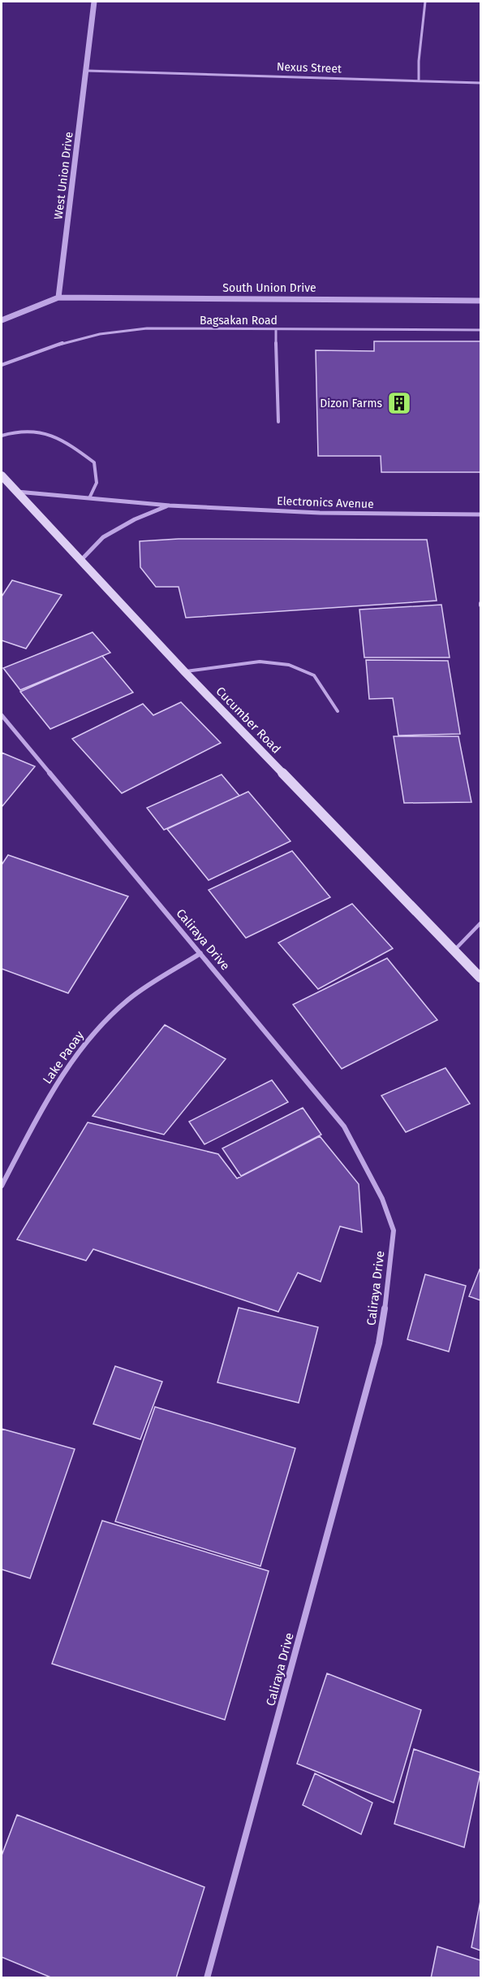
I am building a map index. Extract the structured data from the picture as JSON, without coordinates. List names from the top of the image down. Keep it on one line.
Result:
{"streets":{"main road":["Cucumber Road"],"street":["West Union Drive","South Union Drive","Electronics Avenue","Caliraya Drive","Lake Paoay"],"lane":["Nexus Street","Bagsakan Road"]},"crossings":[["Nexus Street","West Union Drive"],["West Union Drive","South Union Drive"],["Electronics Avenue","Cucumber Road"],["Caliraya Drive","Lake Paoay"]],"places":{"building":["Dizon Farms"]}}
